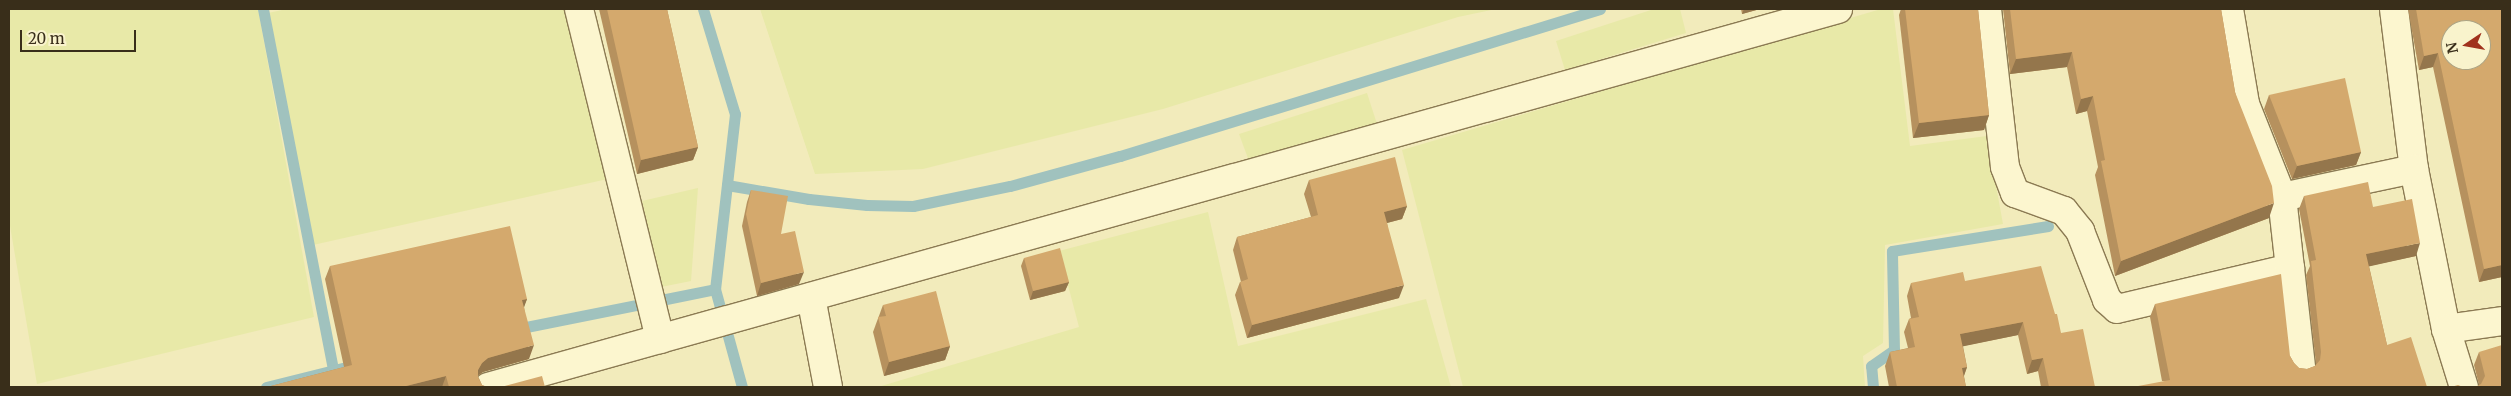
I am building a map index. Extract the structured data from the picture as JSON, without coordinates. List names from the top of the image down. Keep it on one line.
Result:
{"scale_bar":"20 m","north":"left"}
